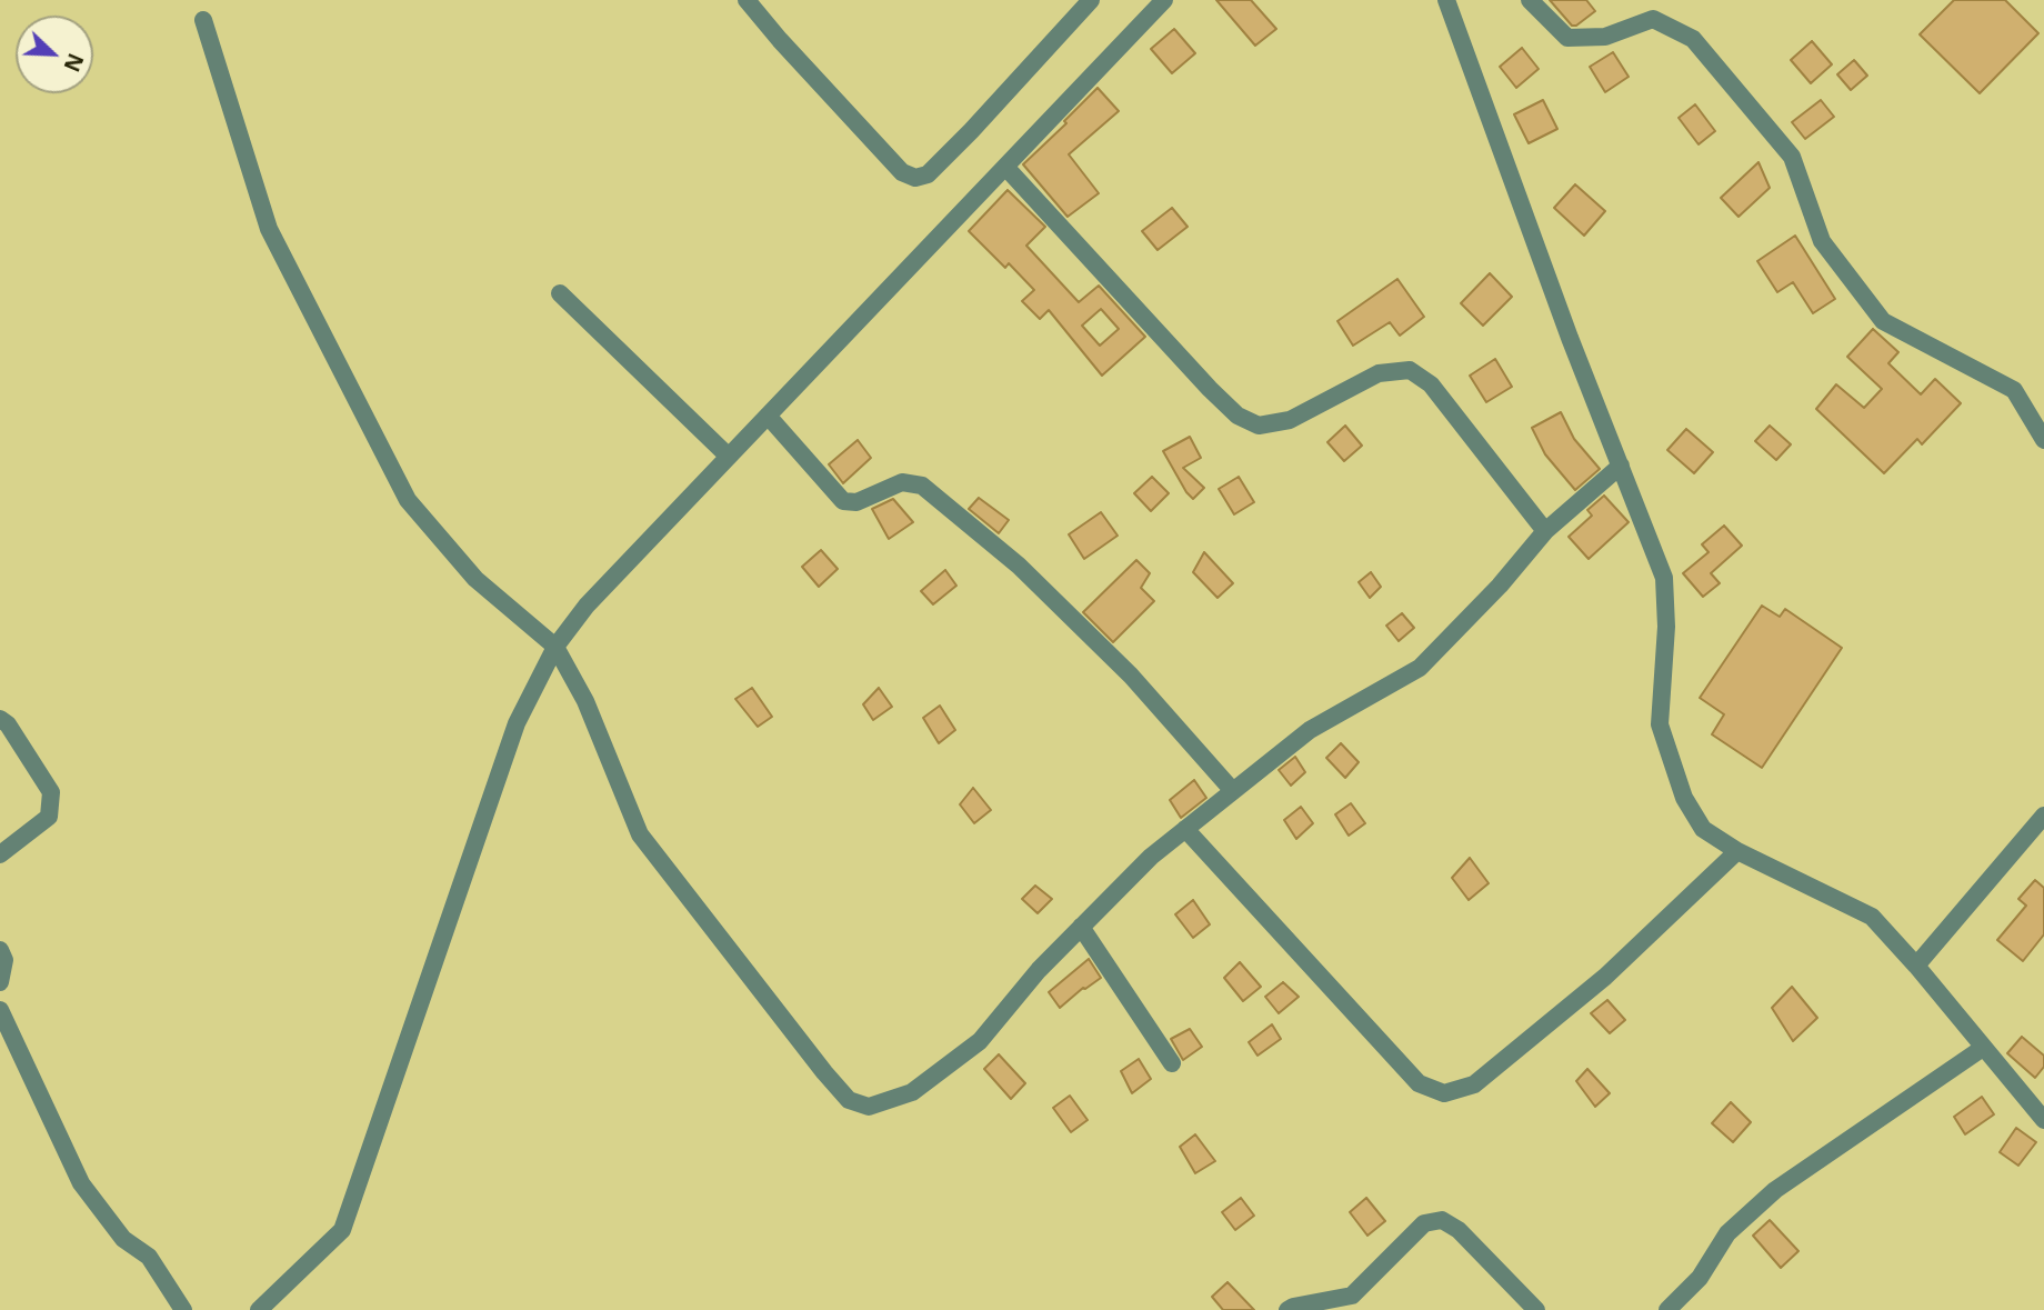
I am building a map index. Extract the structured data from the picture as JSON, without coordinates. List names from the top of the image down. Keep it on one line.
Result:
{"north":"bottom right"}
